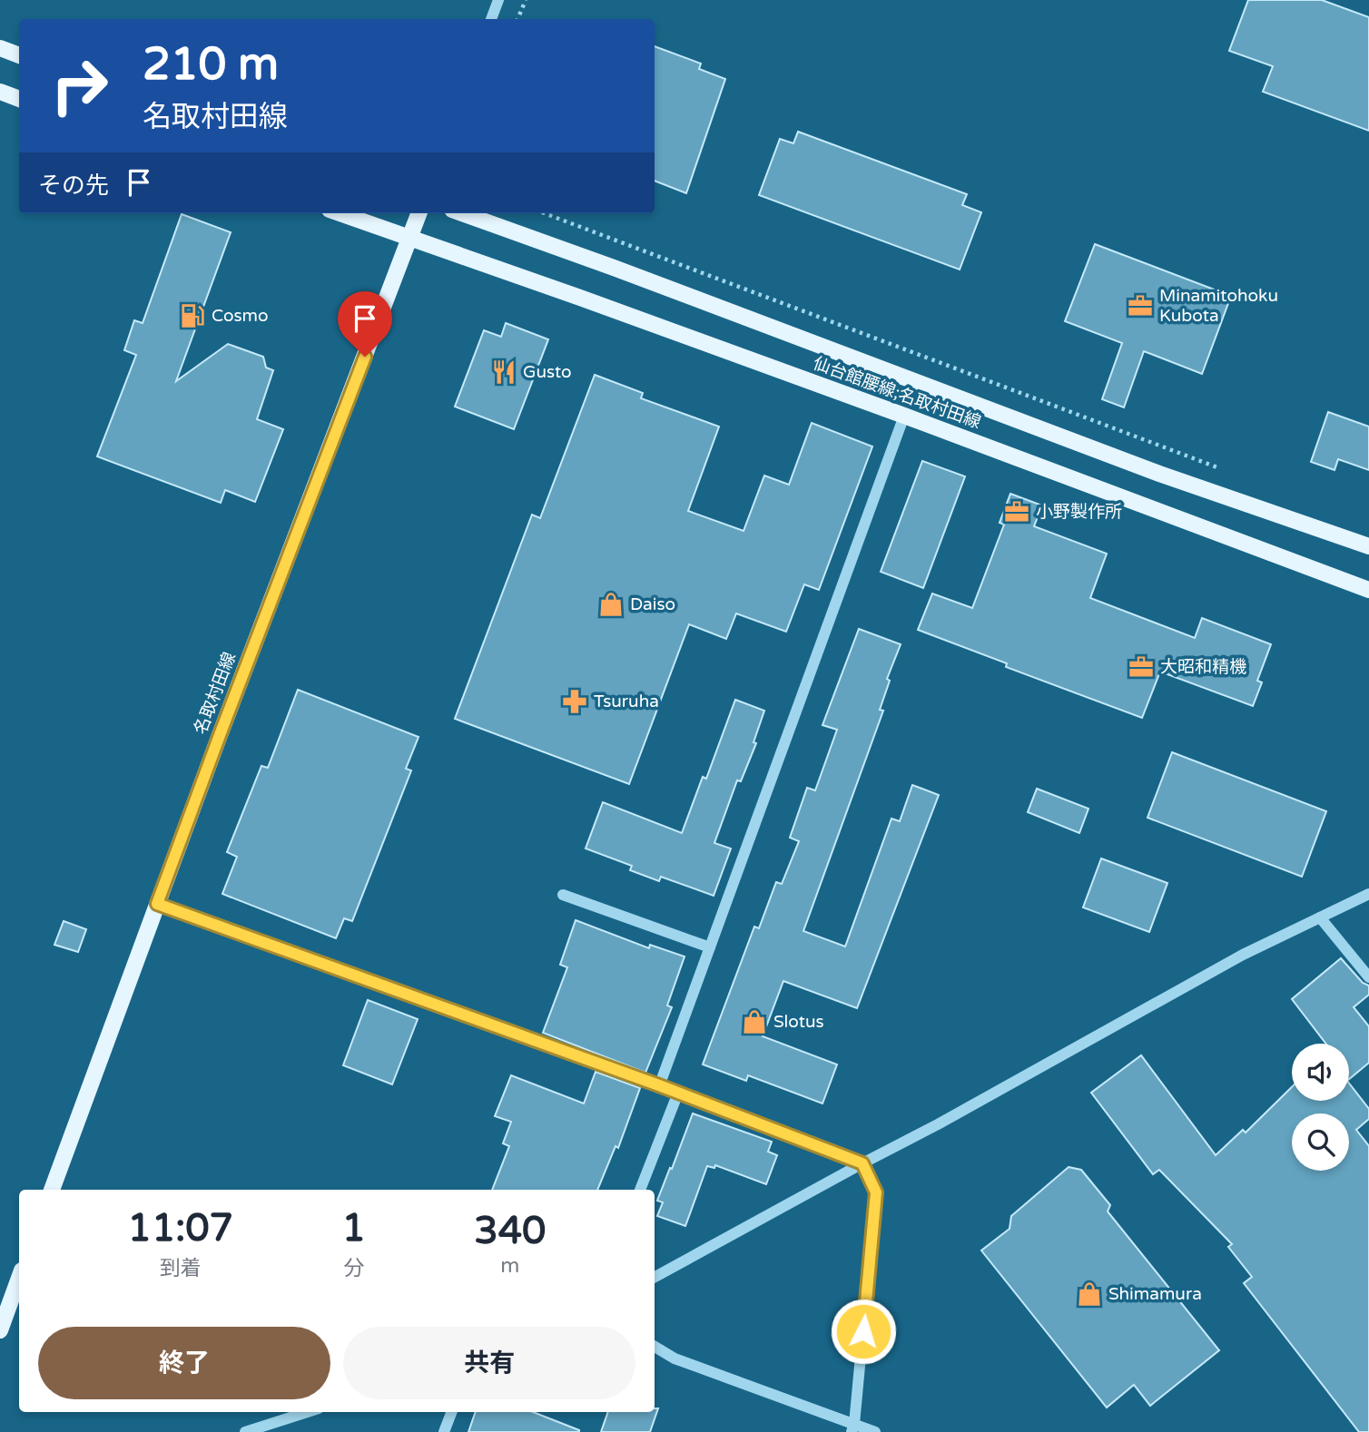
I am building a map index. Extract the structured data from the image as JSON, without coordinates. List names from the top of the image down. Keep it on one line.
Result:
{"streets":{"main road":["仙台館腰線;名取村田線","名取村田線"]},"crossings":[["仙台館腰線;名取村田線","名取村田線"]],"places":{"office":["Minamitohoku Kubota","小野製作所","大昭和精機"],"fuel station":["Cosmo"],"restaurant":["Gusto"],"shop":["Daiso","Slotus","Shimamura"],"pharmacy":["Tsuruha"]},"page":{"turn":["210 m","名取村田線"],"then":"その先","eta":["11:07","到着","1","分","340","m"],"buttons":["終了","共有"]}}
